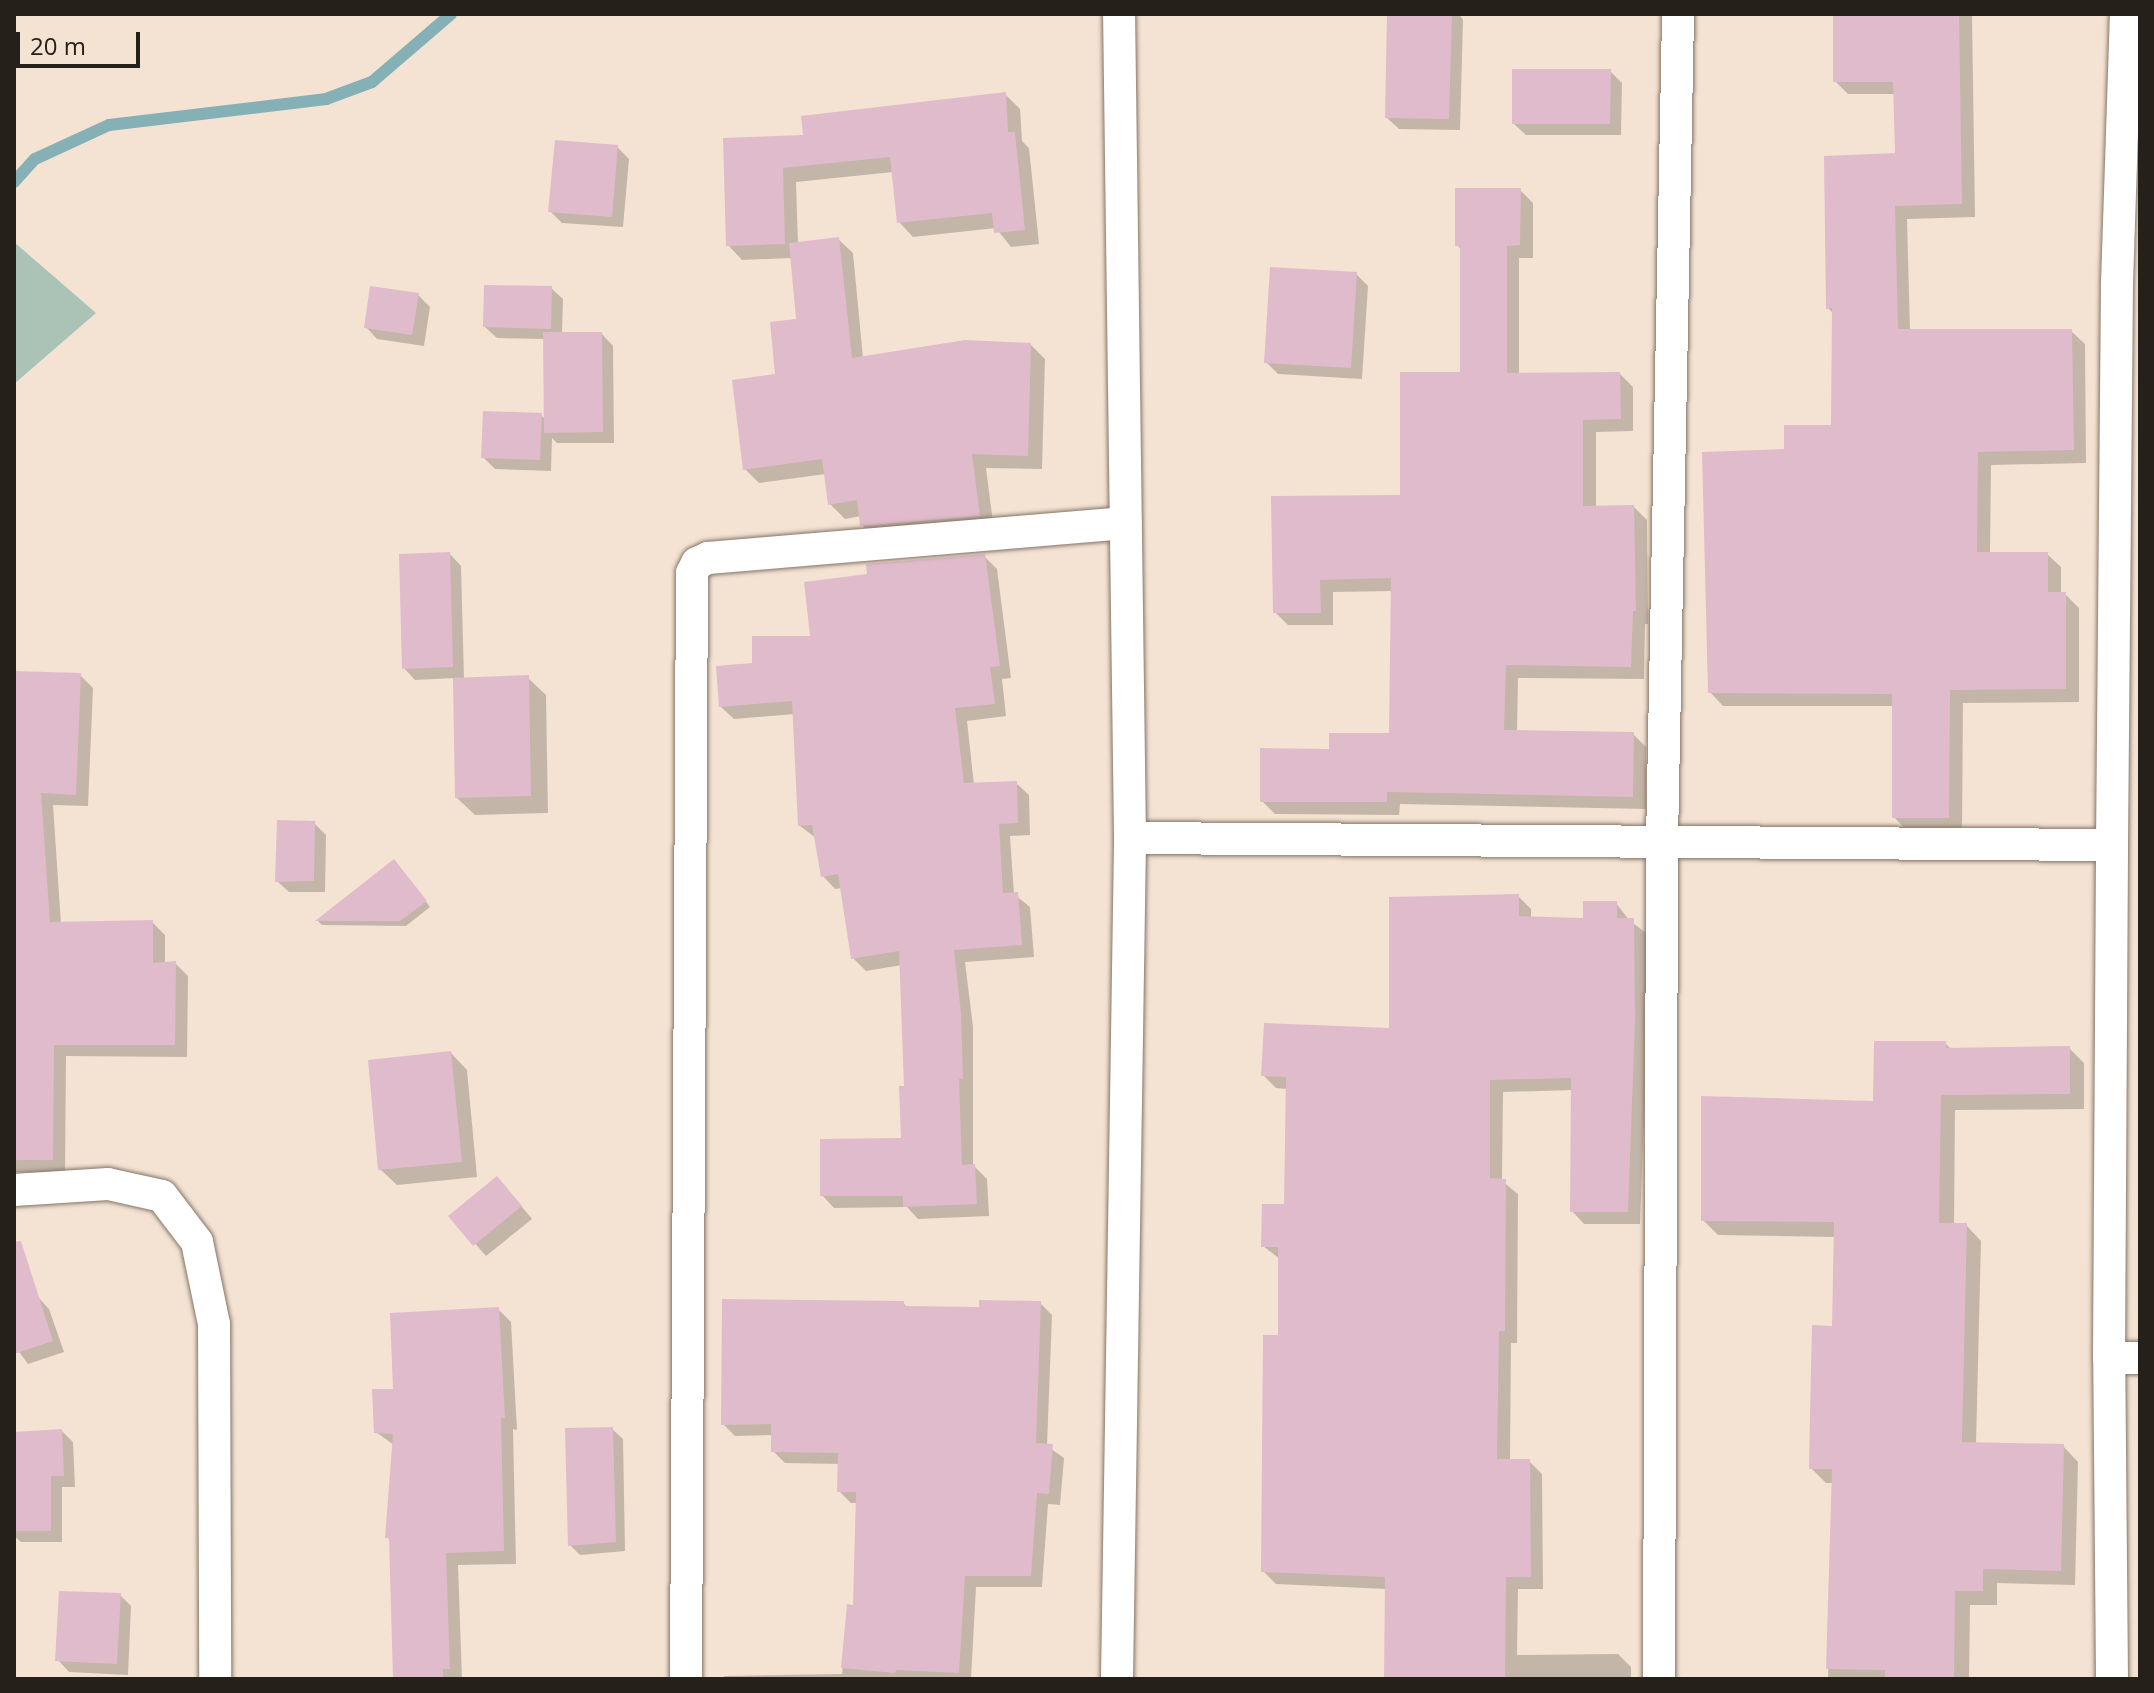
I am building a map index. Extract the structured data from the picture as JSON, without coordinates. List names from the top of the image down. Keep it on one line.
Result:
{"scale_bar":"20 m"}
